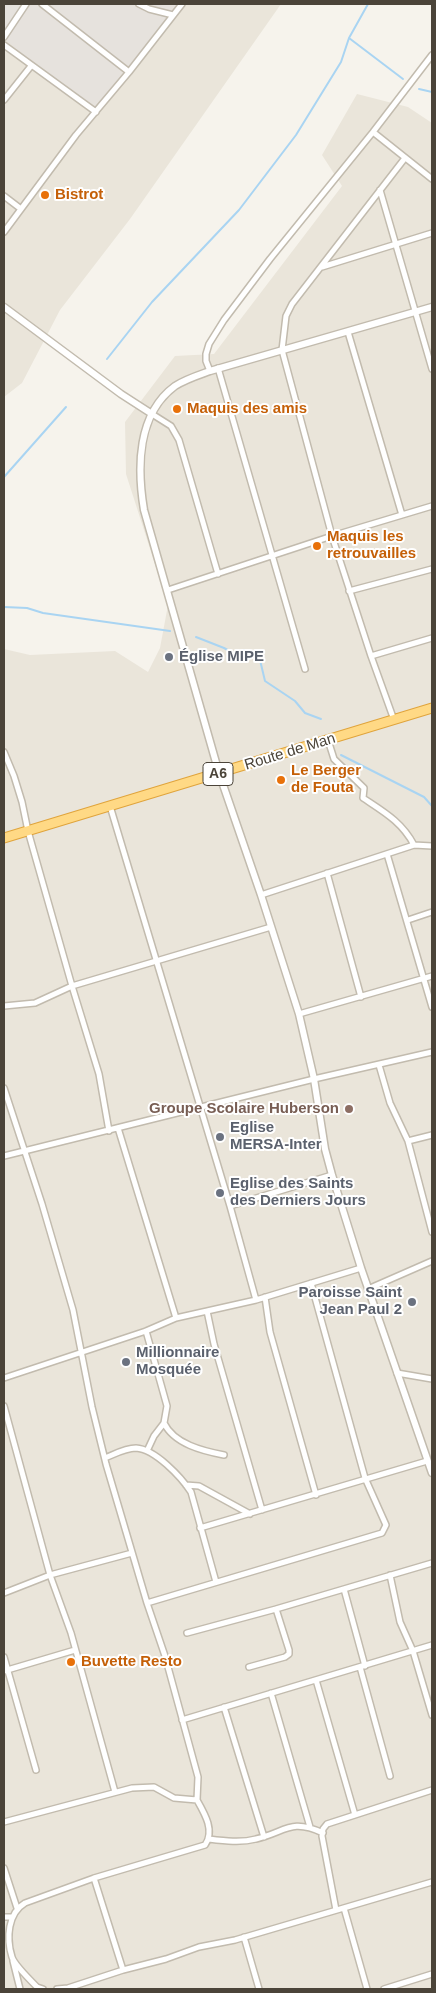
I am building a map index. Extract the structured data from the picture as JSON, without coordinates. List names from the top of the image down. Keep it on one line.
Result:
{"streets":{"highway":["Route de Man","A6"]},"places":["Bistrot","Maquis des amis","Maquis les retrouvailles","Église MIPE","Le Berger de Fouta","Groupe Scolaire Huberson","Eglise MERSA-Inter","Eglise des Saints des Derniers Jours","Paroisse Saint Jean Paul 2","Millionnaire Mosquée","Buvette Resto"]}
